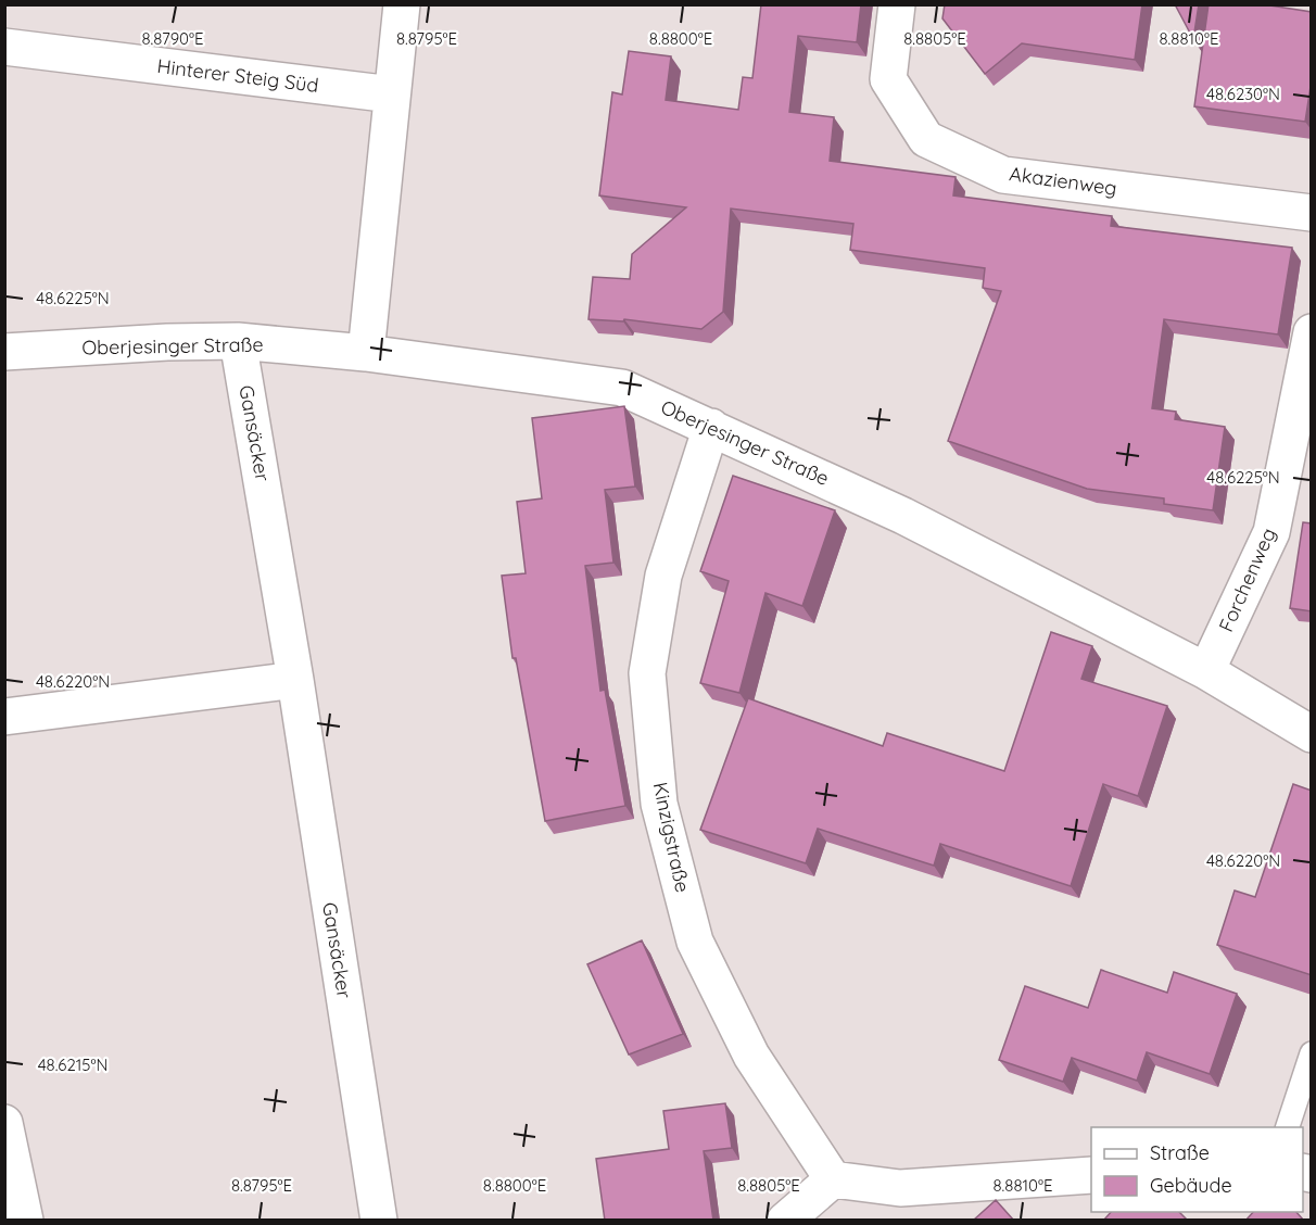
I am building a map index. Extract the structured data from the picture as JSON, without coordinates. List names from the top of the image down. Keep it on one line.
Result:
{"streets":{"street":["Hinterer Steig Süd","Akazienweg","Oberjesinger Straße","Gansäcker","Forchenweg","Kinzigstraße"]},"crossings":[["Oberjesinger Straße","Gansäcker"],["Oberjesinger Straße","Forchenweg"],["Oberjesinger Straße","Kinzigstraße"]],"legend":["Straße","Gebäude"],"coordinates":["8.8790°E","8.8795°E","8.8800°E","8.8805°E","8.8810°E","48.6230°N","48.6225°N","48.6220°N","48.6215°N"]}
